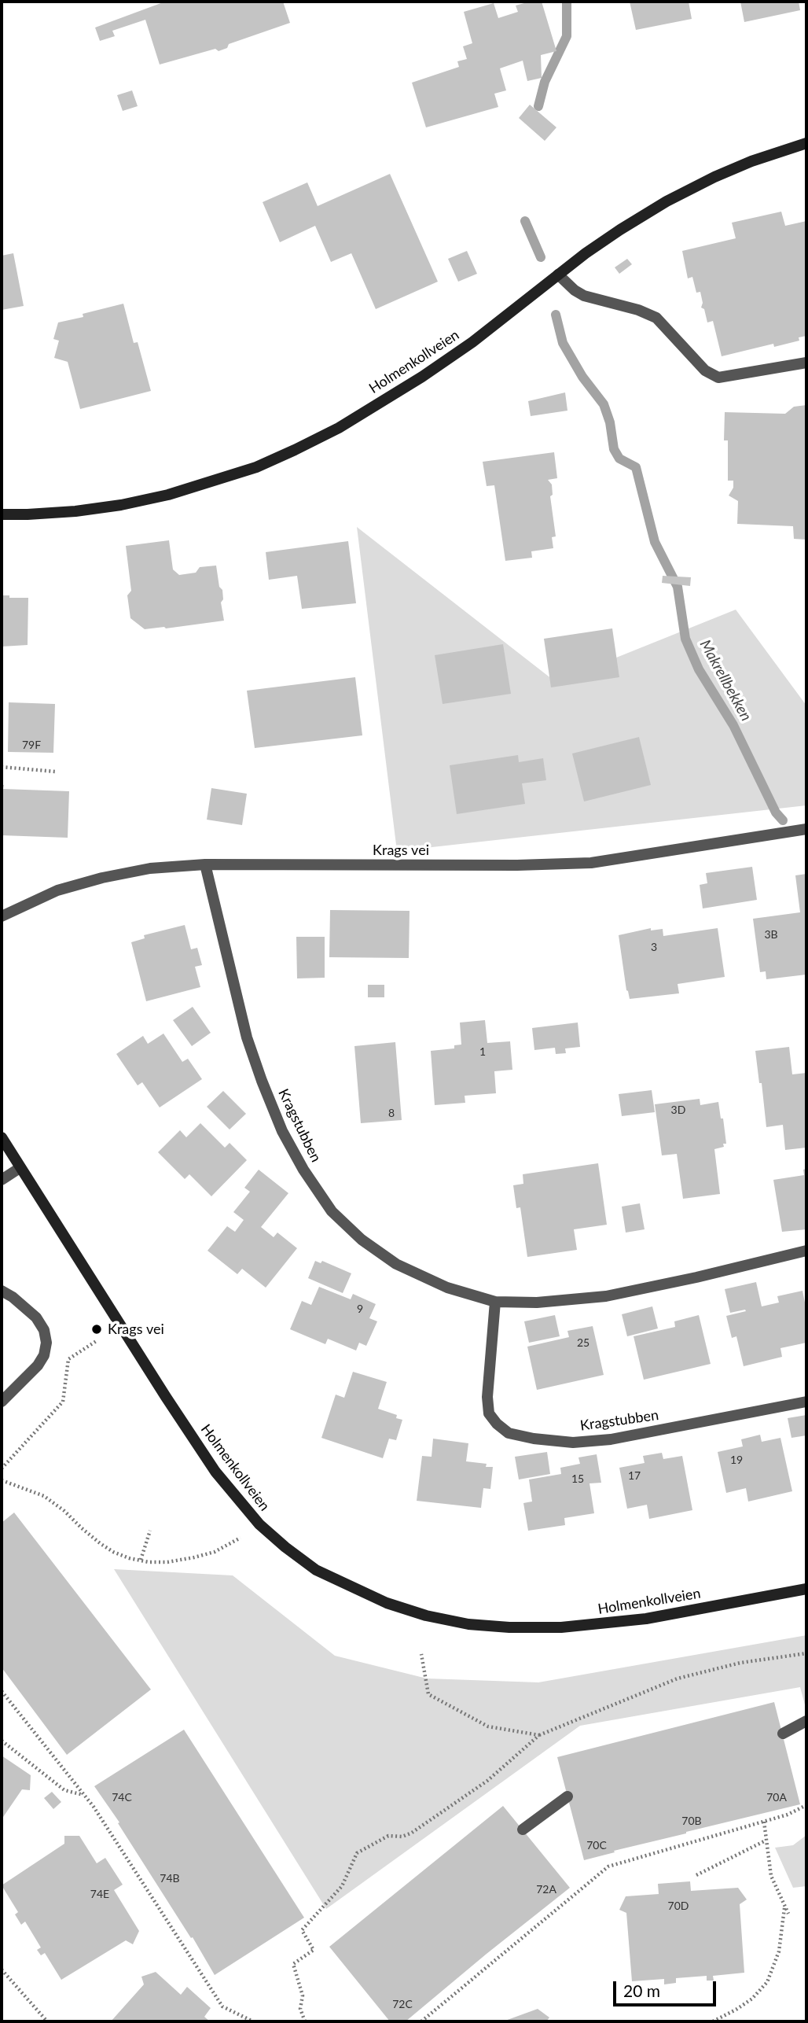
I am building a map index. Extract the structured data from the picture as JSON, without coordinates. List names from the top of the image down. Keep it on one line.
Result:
{"streets":{"main road":["Holmenkollveien"],"street":["Krags vei","Kragstubben"]},"crossings":[["Krags vei","Kragstubben"]],"water":["Makrellbekken"],"places":["Krags vei"],"house_numbers":["79F","3B","3","1","3D","8","9","25","19","17","15","74C","70A","70B","70C","74B","72A","74E","70D","72C"],"scale_bar":"20 m"}
